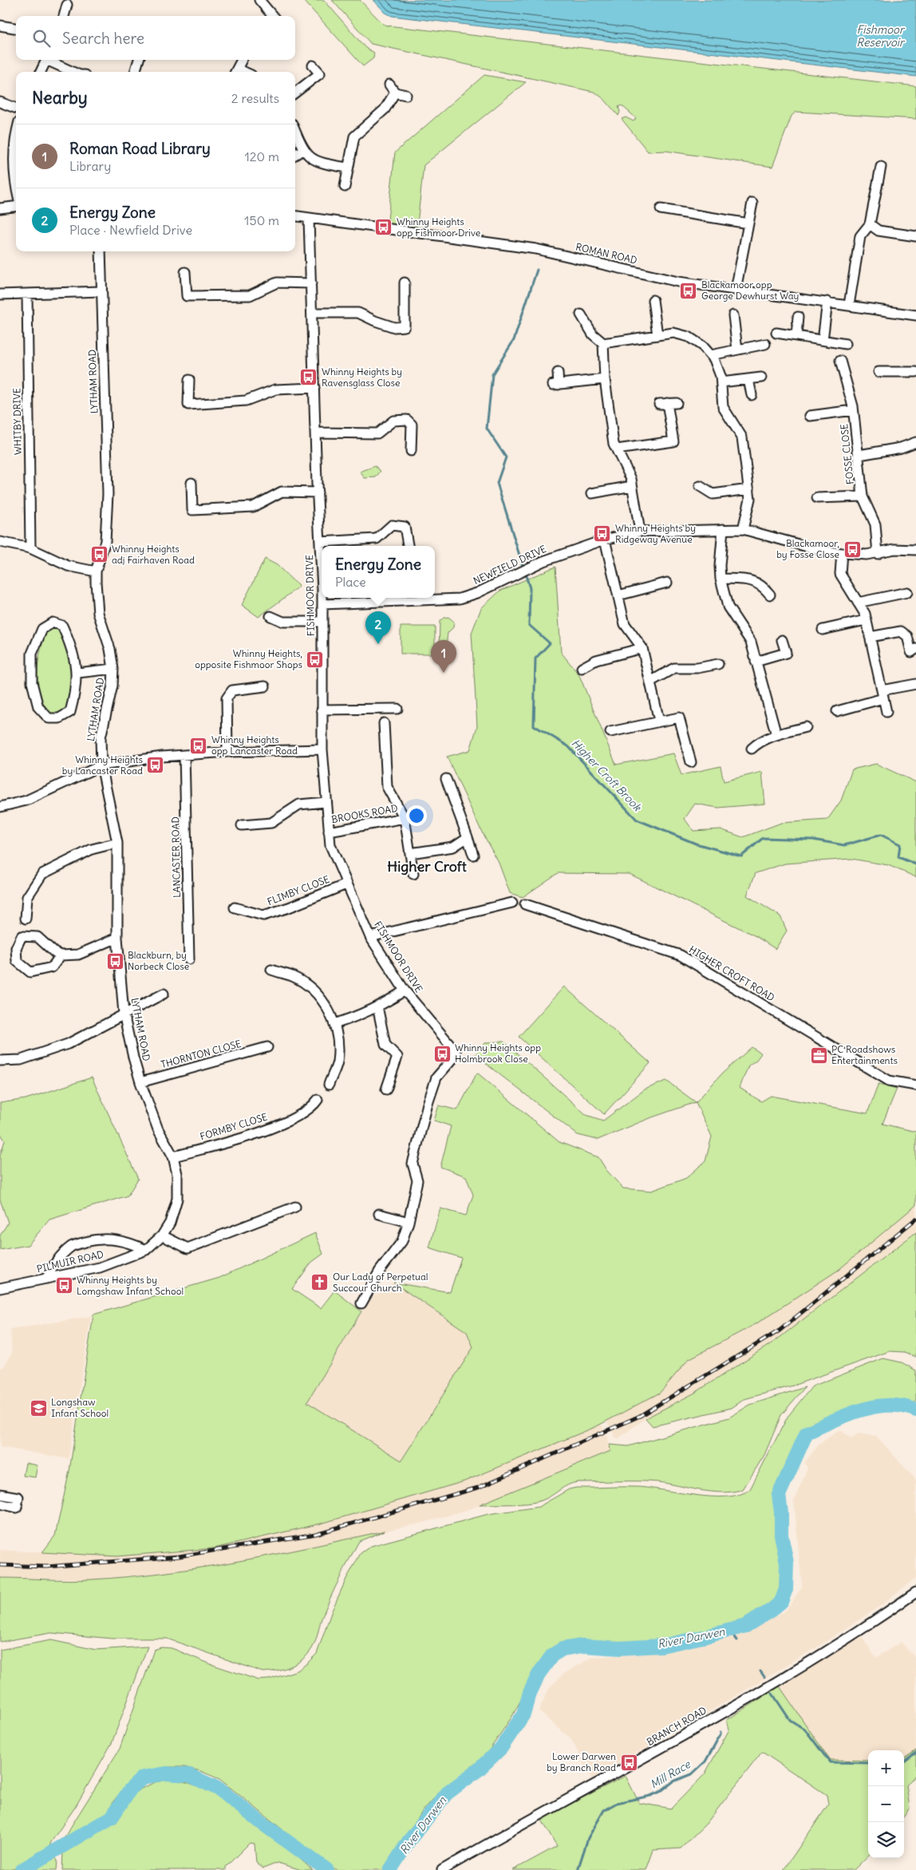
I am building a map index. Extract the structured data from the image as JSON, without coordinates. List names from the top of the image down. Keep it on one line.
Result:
{"streets":{"street":["ROMAN ROAD","LYTHAM ROAD","WHITBY DRIVE","FOSSE CLOSE","NEWFIELD DRIVE","FISHMOOR DRIVE","BROOKS ROAD","LANCASTER ROAD","FLIMBY CLOSE","HIGHER CROFT ROAD","THORNTON CLOSE","FORMBY CLOSE","PILMUIR ROAD","BRANCH ROAD"]},"crossings":[["ROMAN ROAD","FISHMOOR DRIVE"],["LYTHAM ROAD","THORNTON CLOSE"],["LYTHAM ROAD","FORMBY CLOSE"],["LYTHAM ROAD","PILMUIR ROAD"],["FOSSE CLOSE","NEWFIELD DRIVE"],["NEWFIELD DRIVE","FISHMOOR DRIVE"],["FISHMOOR DRIVE","BROOKS ROAD"],["FISHMOOR DRIVE","FLIMBY CLOSE"]],"districts":["Higher Croft"],"water":["Fishmoor Reservoir","Higher Croft Brook","River Darwen","Mill Race"],"places":{"bus stop":["Whinny Heights opp Fishmoor Drive","Blackamoor opp George Dewhurst Way","Whinny Heights by Ravensglass Close","Whinny Heights by Ridgeway Avenue","Blackamoor, by Fosse Close","Whinny Heights adj Fairhaven Road","Whinny Heights, opposite Fishmoor Shops","Whinny Heights opp Lancaster Road","Whinny Heights by Lancaster Road","Blackburn, by Norbeck Close","Whinny Heights opp Holmbrook Close","Whinny Heights by Lomgshaw Infant School","Lower Darwen by Branch Road"],"office":["PC Roadshows Entertainments"],"church":["Our Lady of Perpetual Succour Church"],"school or university":["Longshaw Infant School"]},"page":{"search":"Search here","heading":["Nearby","2 results"],"list":[{"mark":"1","name":"Roman Road Library","note":"Library","value":"120 m"},{"mark":"2","name":"Energy Zone","note":"Place · Newfield Drive","value":"150 m"}],"popup":["Energy Zone","Place"],"pins":["2","1"],"map_buttons":["+","−"]}}
